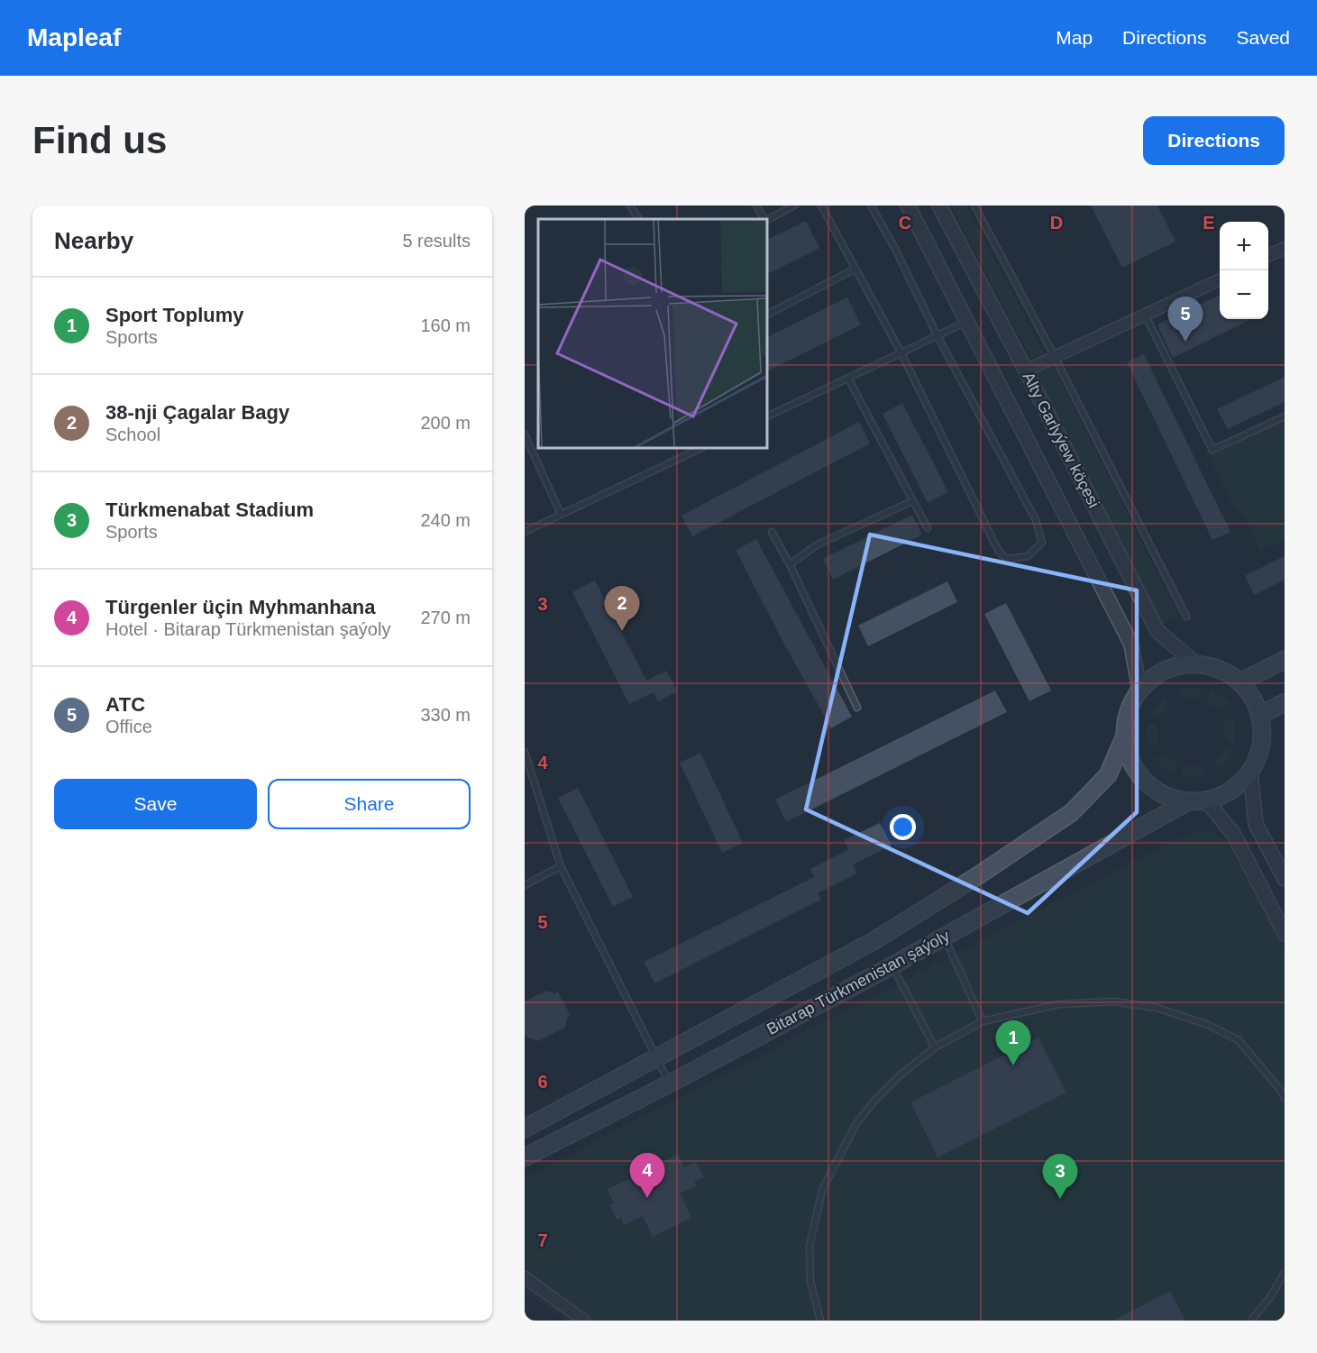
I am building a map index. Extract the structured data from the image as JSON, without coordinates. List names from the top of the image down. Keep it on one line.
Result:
{"streets":{"main road":["Bitarap Türkmenistan şaýoly"],"street":["Alty Garlyýew köçesi"]},"crossings":[["Alty Garlyýew köçesi","Bitarap Türkmenistan şaýoly"]],"page":{"header":"Mapleaf","nav":["Map","Directions","Saved"],"buttons":["Directions",["Save","Share"]],"title":"Find us","heading":["Nearby","5 results"],"map_buttons":["+","−"],"list":[{"mark":"1","name":"Sport Toplumy","note":"Sports","value":"160 m"},{"mark":"2","name":"38-nji Çagalar Bagy","note":"School","value":"200 m"},{"mark":"3","name":"Türkmenabat Stadium","note":"Sports","value":"240 m"},{"mark":"4","name":"Türgenler üçin Myhmanhana","note":"Hotel · Bitarap Türkmenistan şaýoly","value":"270 m"},{"mark":"5","name":"АТС","note":"Office","value":"330 m"}],"pins":["5","2","1","4","3"]},"grid":{"columns":["C","D","E"],"rows":["3","4","5","6","7"]}}
